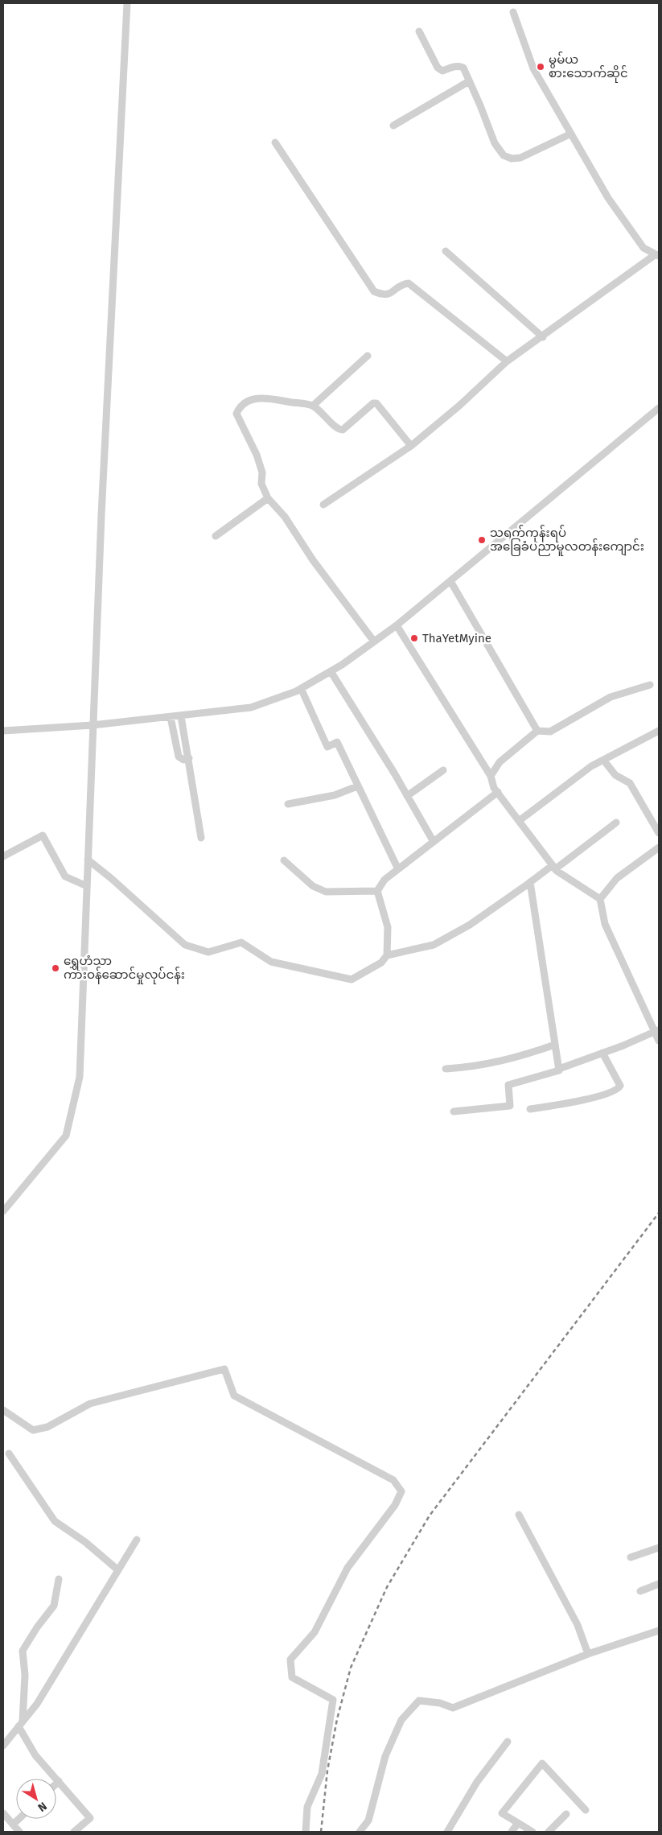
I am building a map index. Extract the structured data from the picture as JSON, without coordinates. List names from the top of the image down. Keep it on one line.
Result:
{"places":["မွမ်ယ စားသောက်ဆိုင်","သရက်ကုန်းရပ် အခြေခံပညာမူလတန်းကျောင်း","ThaYetMyine","ရွှေဟံသာ ကားဝန်ဆောင်မှုလုပ်ငန်း"],"north":"bottom right"}
